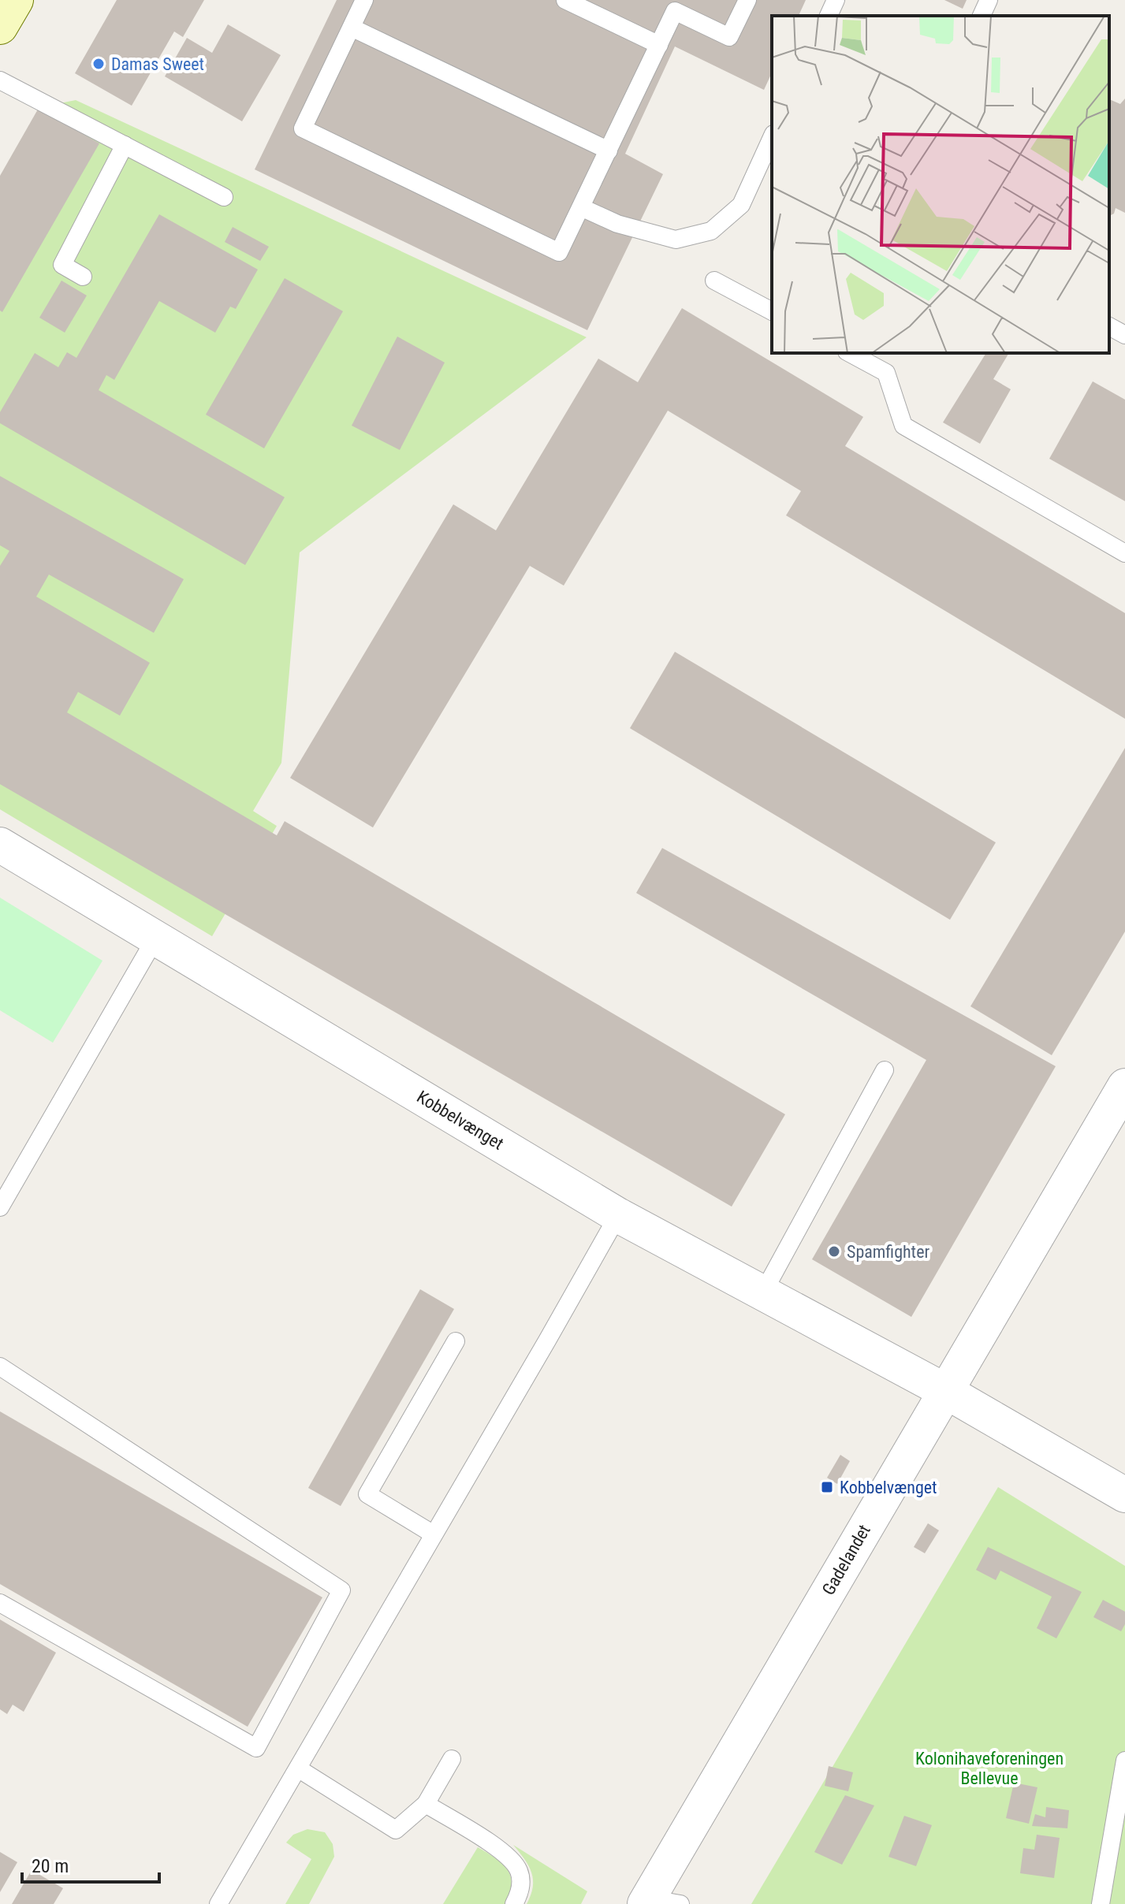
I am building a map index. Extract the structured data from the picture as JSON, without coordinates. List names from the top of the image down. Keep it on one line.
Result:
{"streets":{"street":["Kobbelvænget","Gadelandet"]},"crossings":[["Kobbelvænget","Gadelandet"]],"parks":["Kolonihaveforeningen Bellevue"],"places":{"other":["Damas Sweet","Spamfighter"],"transit":["Kobbelvænget"]},"scale_bar":"20 m"}
